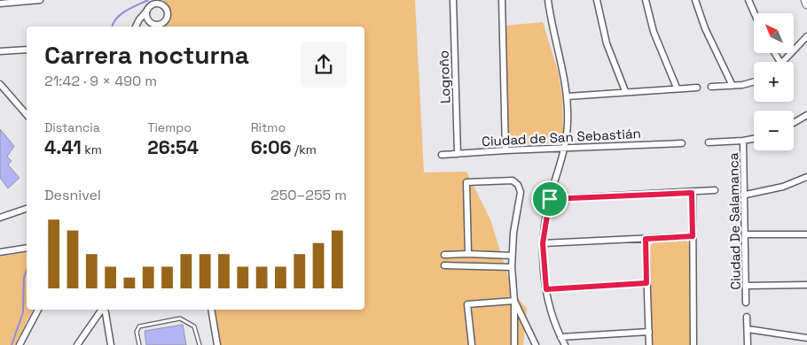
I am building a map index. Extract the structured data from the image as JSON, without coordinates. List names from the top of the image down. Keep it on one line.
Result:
{"streets":{"street":["Logroño","Ciudad de San Sebastián","Ciudad De Salamanca"]},"crossings":[["Logroño","Ciudad de San Sebastián"]],"north":"top left","page":{"map_buttons":["+","−"],"heading":["Carrera nocturna","21:42 · 9 × 490 m"],"stats":[["Distancia","4.41 km"],["Tiempo","26:54"],["Ritmo","6:06 /km"]],"chart":["Desnivel","250–255 m"]}}
